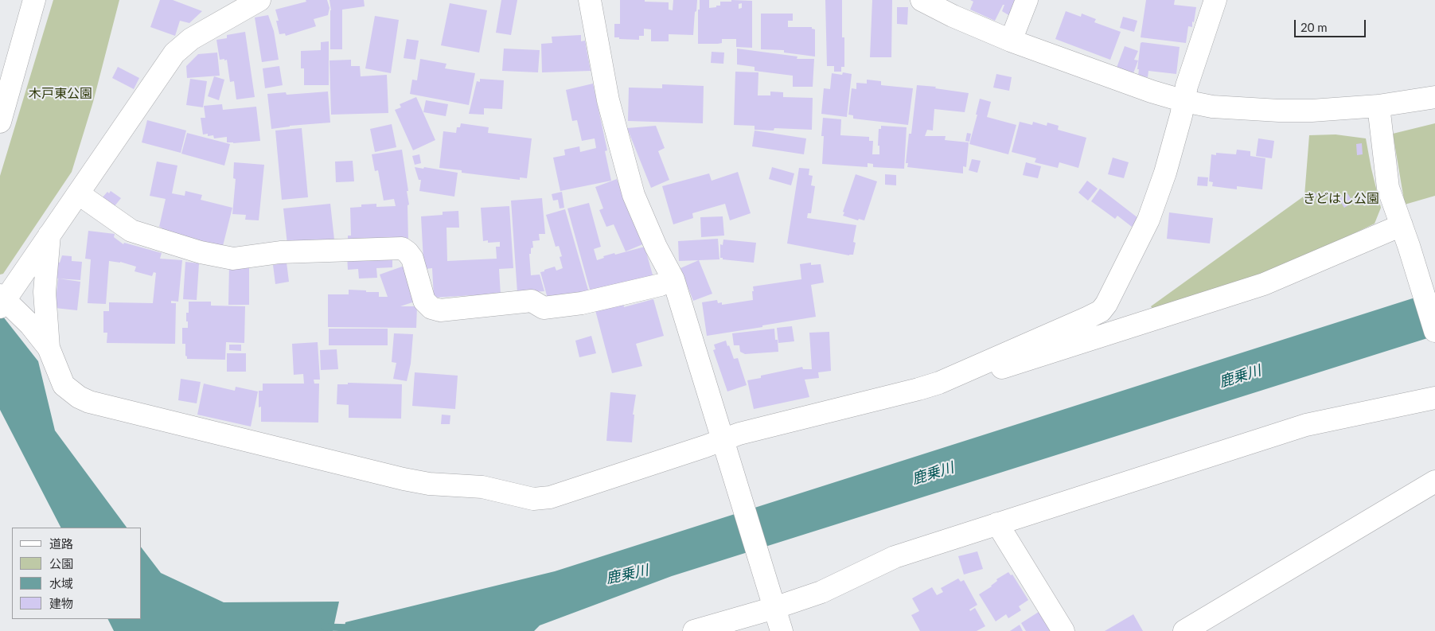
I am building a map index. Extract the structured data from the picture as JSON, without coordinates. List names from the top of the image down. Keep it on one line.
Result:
{"water":["鹿乗川"],"parks":["木戸東公園","きどはし公園"],"legend":["道路","公園","水域","建物"],"scale_bar":"20 m"}
